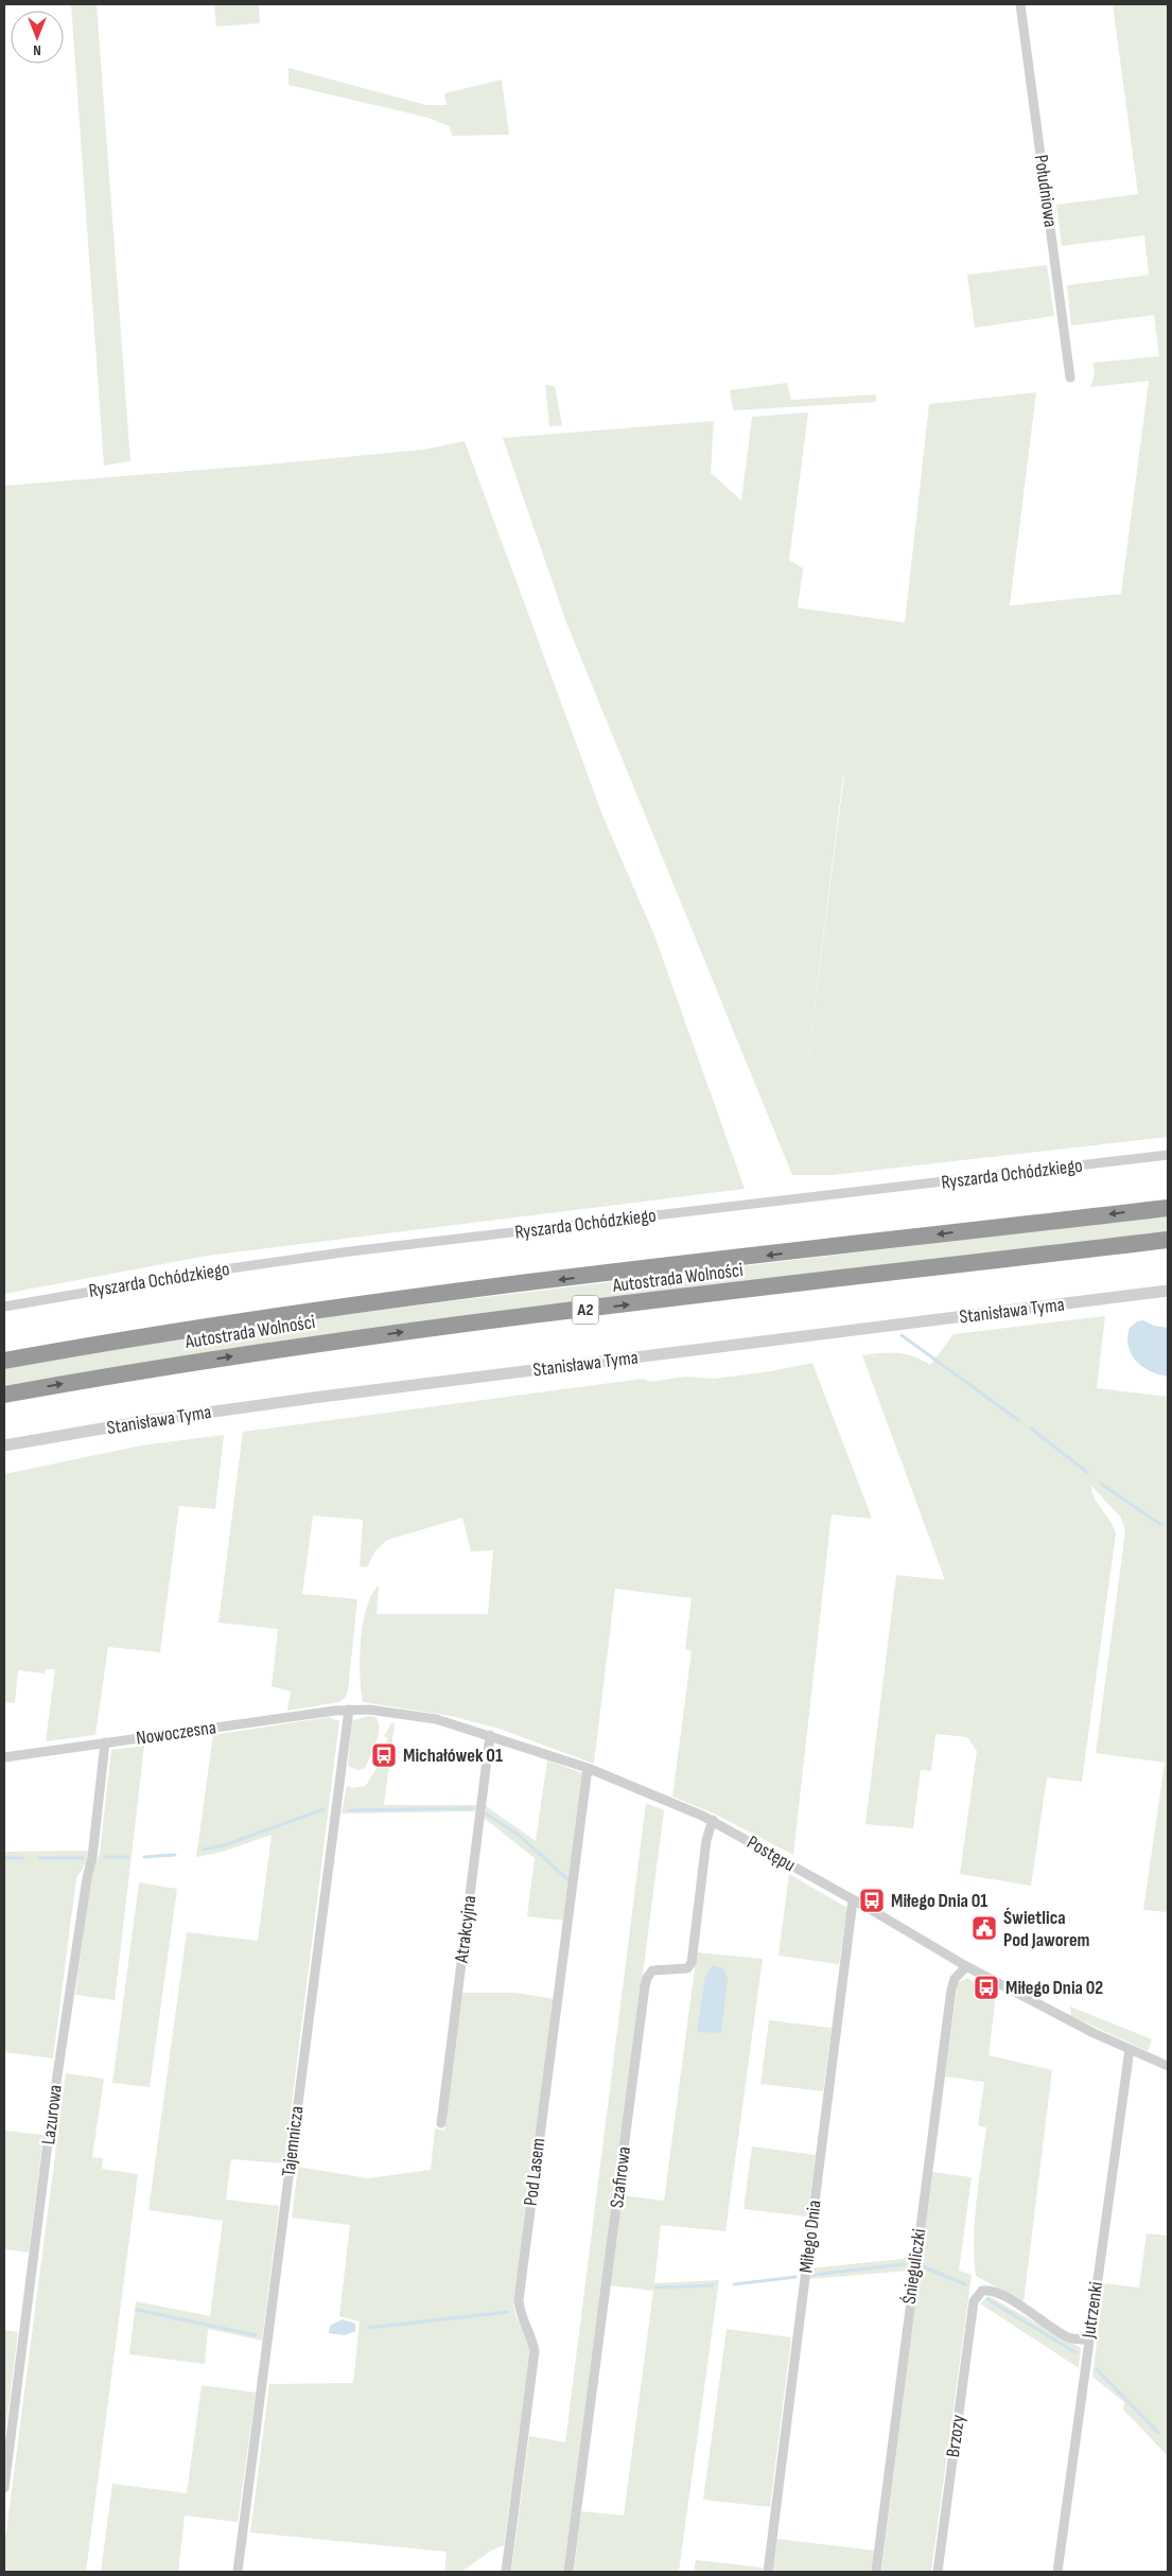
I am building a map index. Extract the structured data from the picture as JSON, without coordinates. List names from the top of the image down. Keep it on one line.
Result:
{"streets":{"highway":["Autostrada Wolności","A2"],"street":["Południowa","Ryszarda Ochódzkiego","Stanisława Tyma","Nowoczesna","Postępu","Atrakcyjna","Lazurowa","Tajemnicza","Pod Lasem","Szafirowa","Miłego Dnia","Śnieguliczki","Jutrzenki","Brzozy"]},"crossings":[["Nowoczesna","Postępu"],["Nowoczesna","Lazurowa"],["Nowoczesna","Tajemnicza"],["Postępu","Atrakcyjna"],["Postępu","Tajemnicza"],["Postępu","Pod Lasem"],["Postępu","Szafirowa"],["Postępu","Miłego Dnia"],["Postępu","Śnieguliczki"],["Postępu","Jutrzenki"],["Jutrzenki","Brzozy"]],"places":{"bus stop":["Michałówek 01","Miłego Dnia 01","Miłego Dnia 02"],"public building":["Świetlica Pod Jaworem"]},"north":"bottom"}
